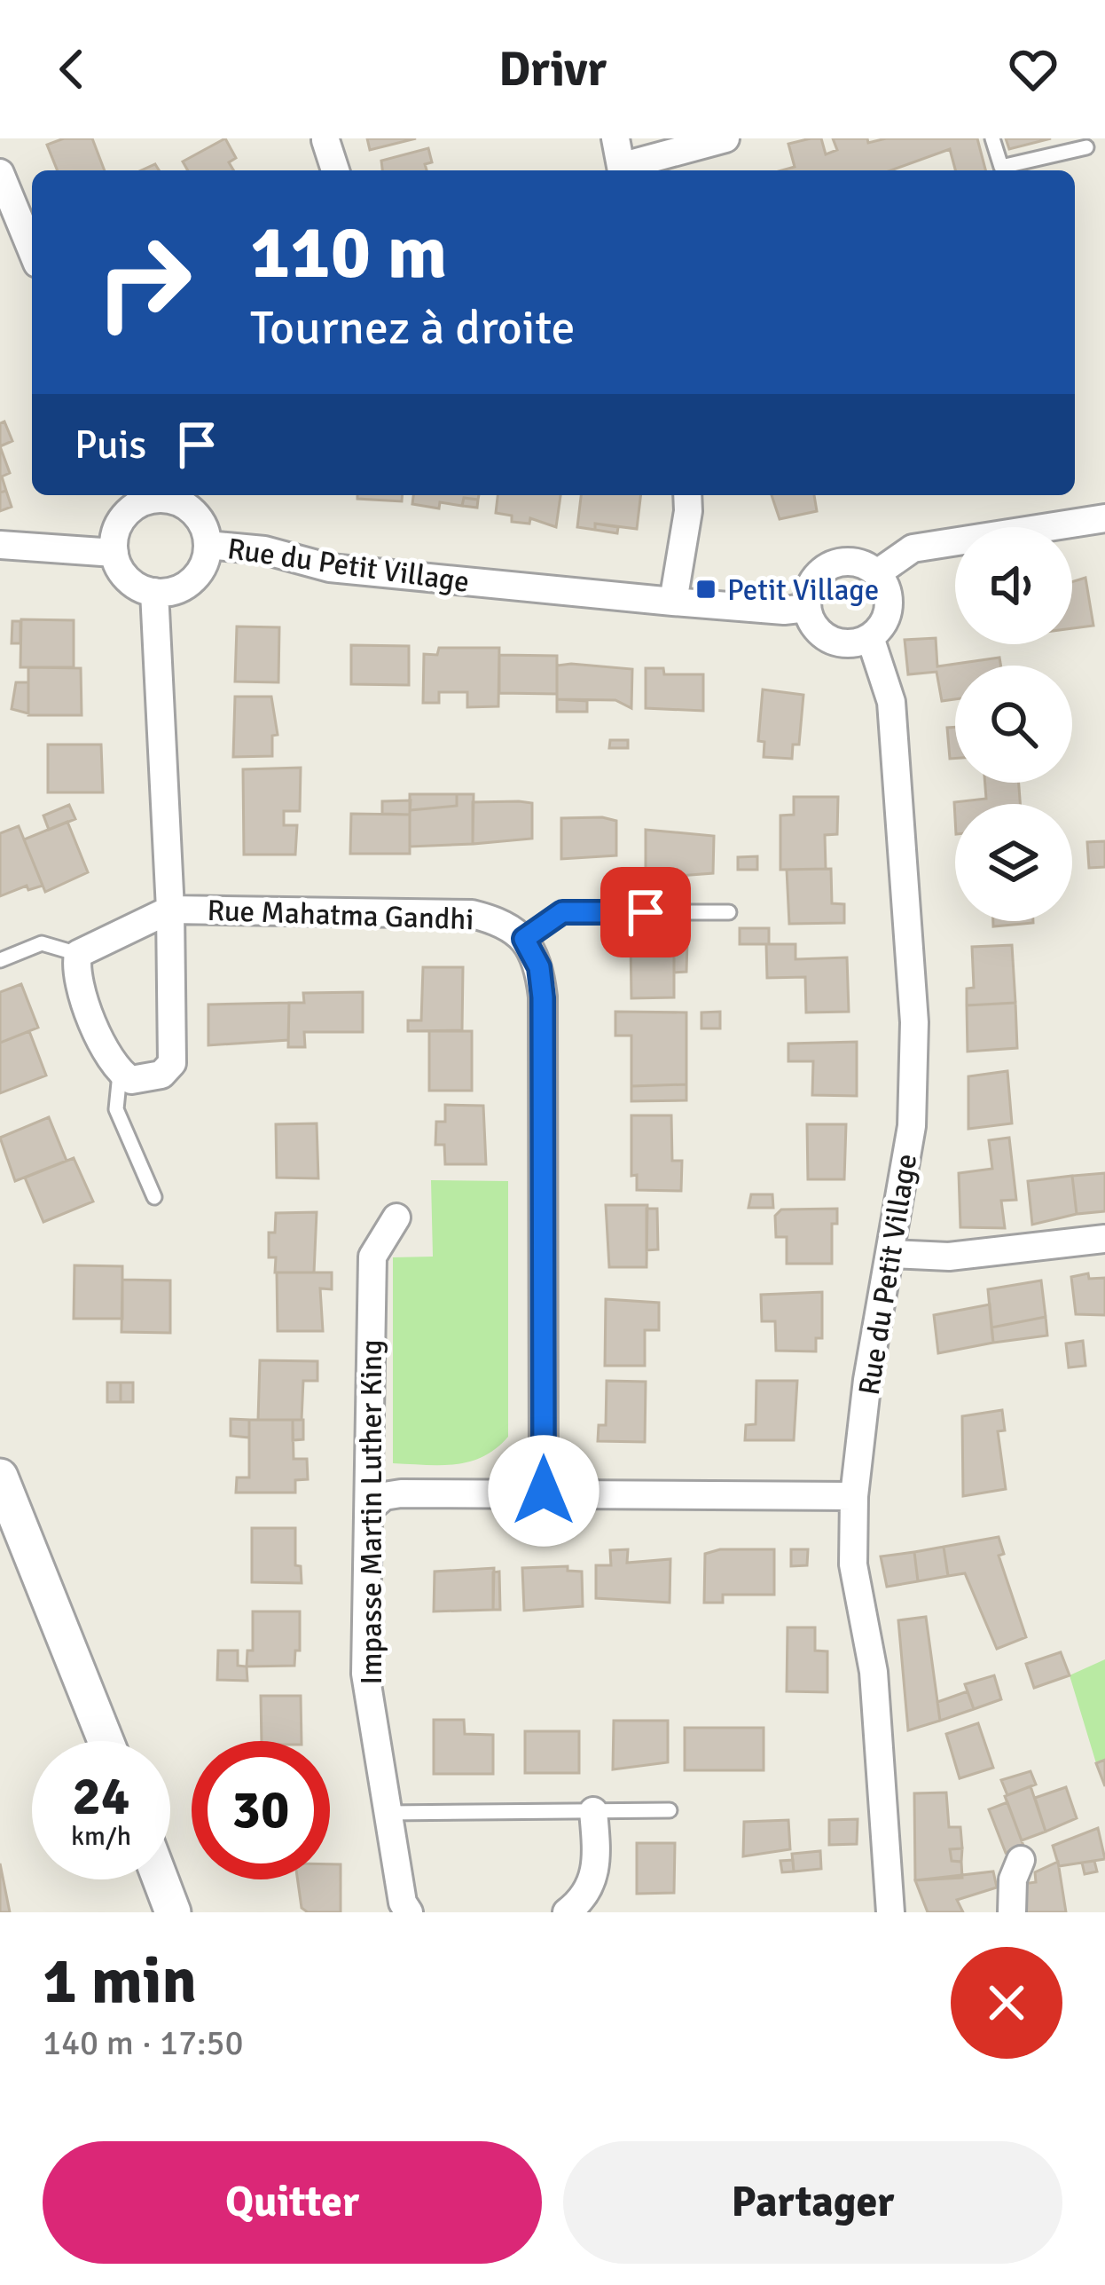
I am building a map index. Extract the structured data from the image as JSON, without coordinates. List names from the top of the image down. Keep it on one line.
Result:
{"streets":{"street":["Rue du Petit Village","Rue Mahatma Gandhi","Impasse Martin Luther King"]},"places":{"transit":["Petit Village"]},"page":{"header":"Drivr","turn":["110 m","Tournez à droite"],"then":"Puis","speed":"24 km/h","limit":"30","heading":["1 min","140 m · 17:50"],"buttons":["Quitter","Partager"]}}
